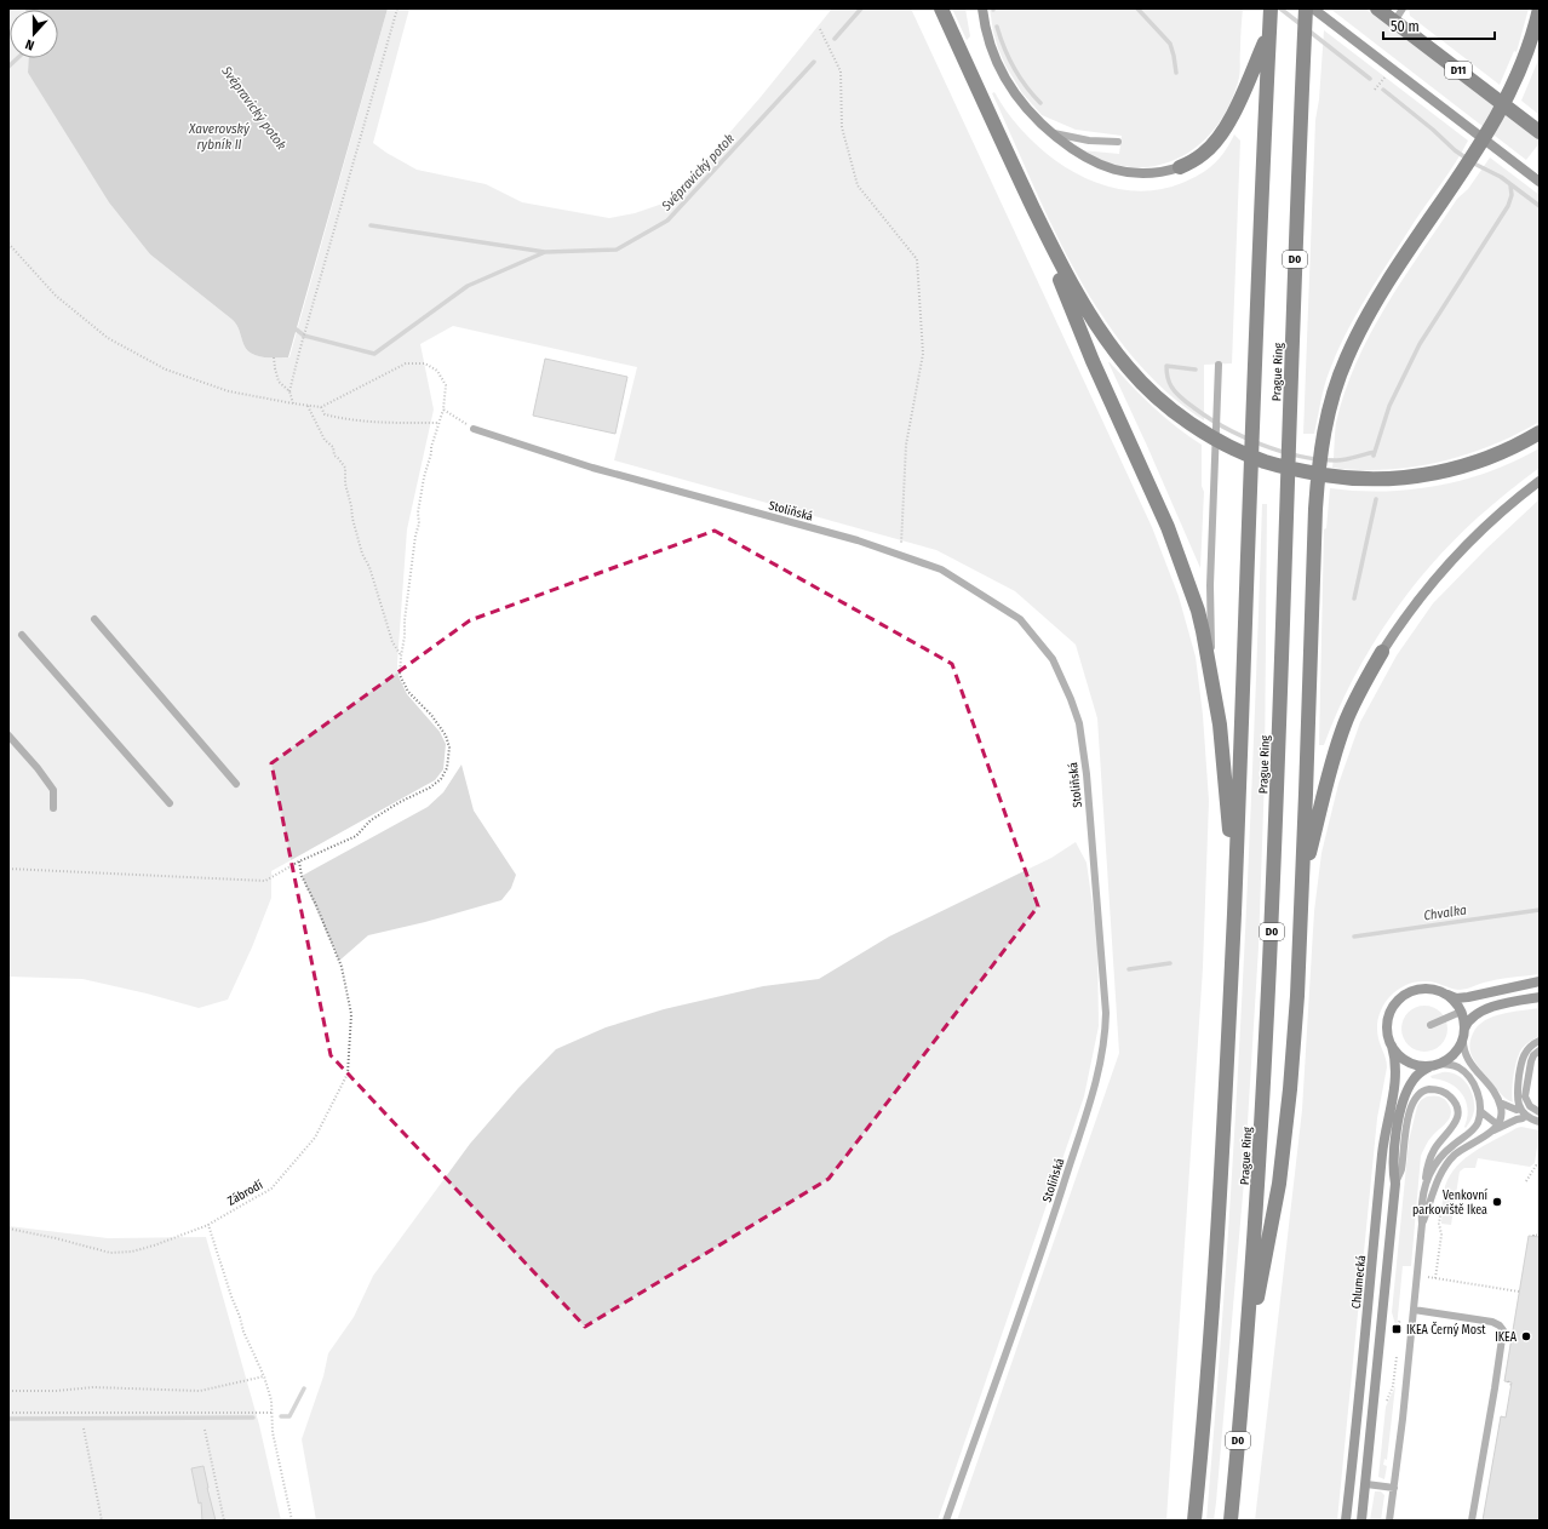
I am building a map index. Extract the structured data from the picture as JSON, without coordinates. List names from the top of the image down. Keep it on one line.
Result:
{"streets":{"highway":["D11","D0","Prague Ring"],"main road":["Chlumecká"],"lane":["Stoliňská"],"path":["Zábrodí"]},"water":["Svépravický potok","Xaverovský rybník II","Chvalka"],"places":{"other":["Venkovní parkoviště Ikea","IKEA"],"transit":["IKEA Černý Most"]},"scale_bar":"50 m","north":"bottom"}
